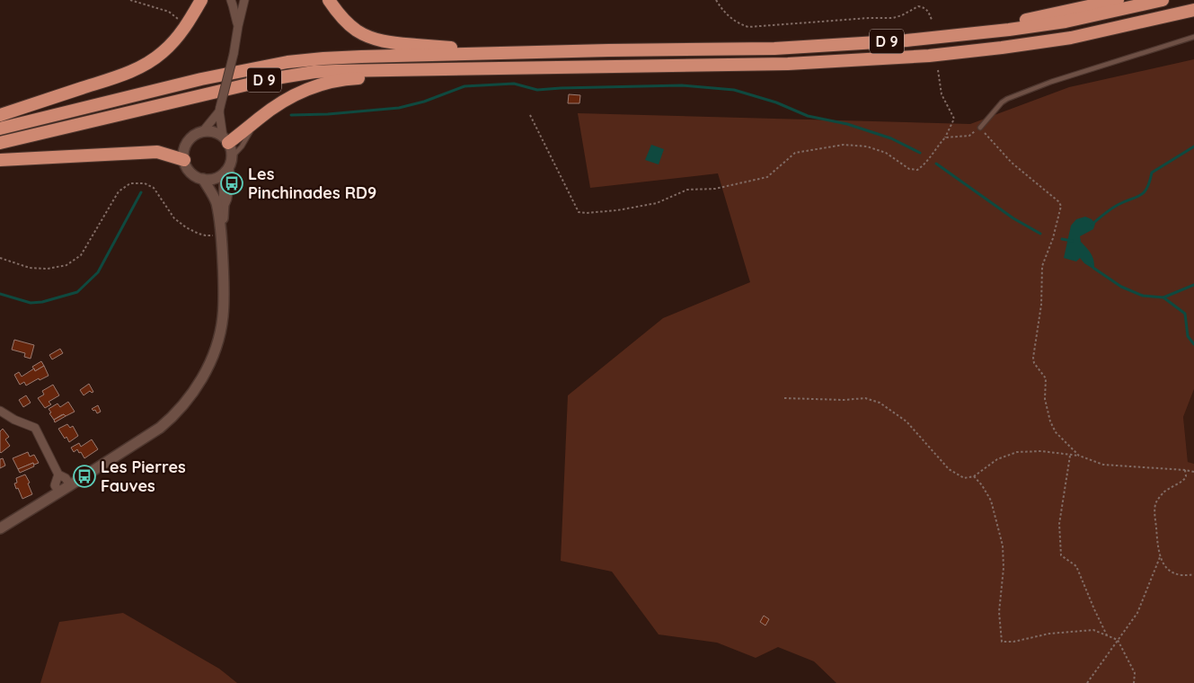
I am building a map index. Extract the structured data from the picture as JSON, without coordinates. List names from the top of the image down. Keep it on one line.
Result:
{"streets":{"highway":["D 9"]},"places":{"bus stop":["Les Pinchinades RD9","Les Pierres Fauves"]}}
